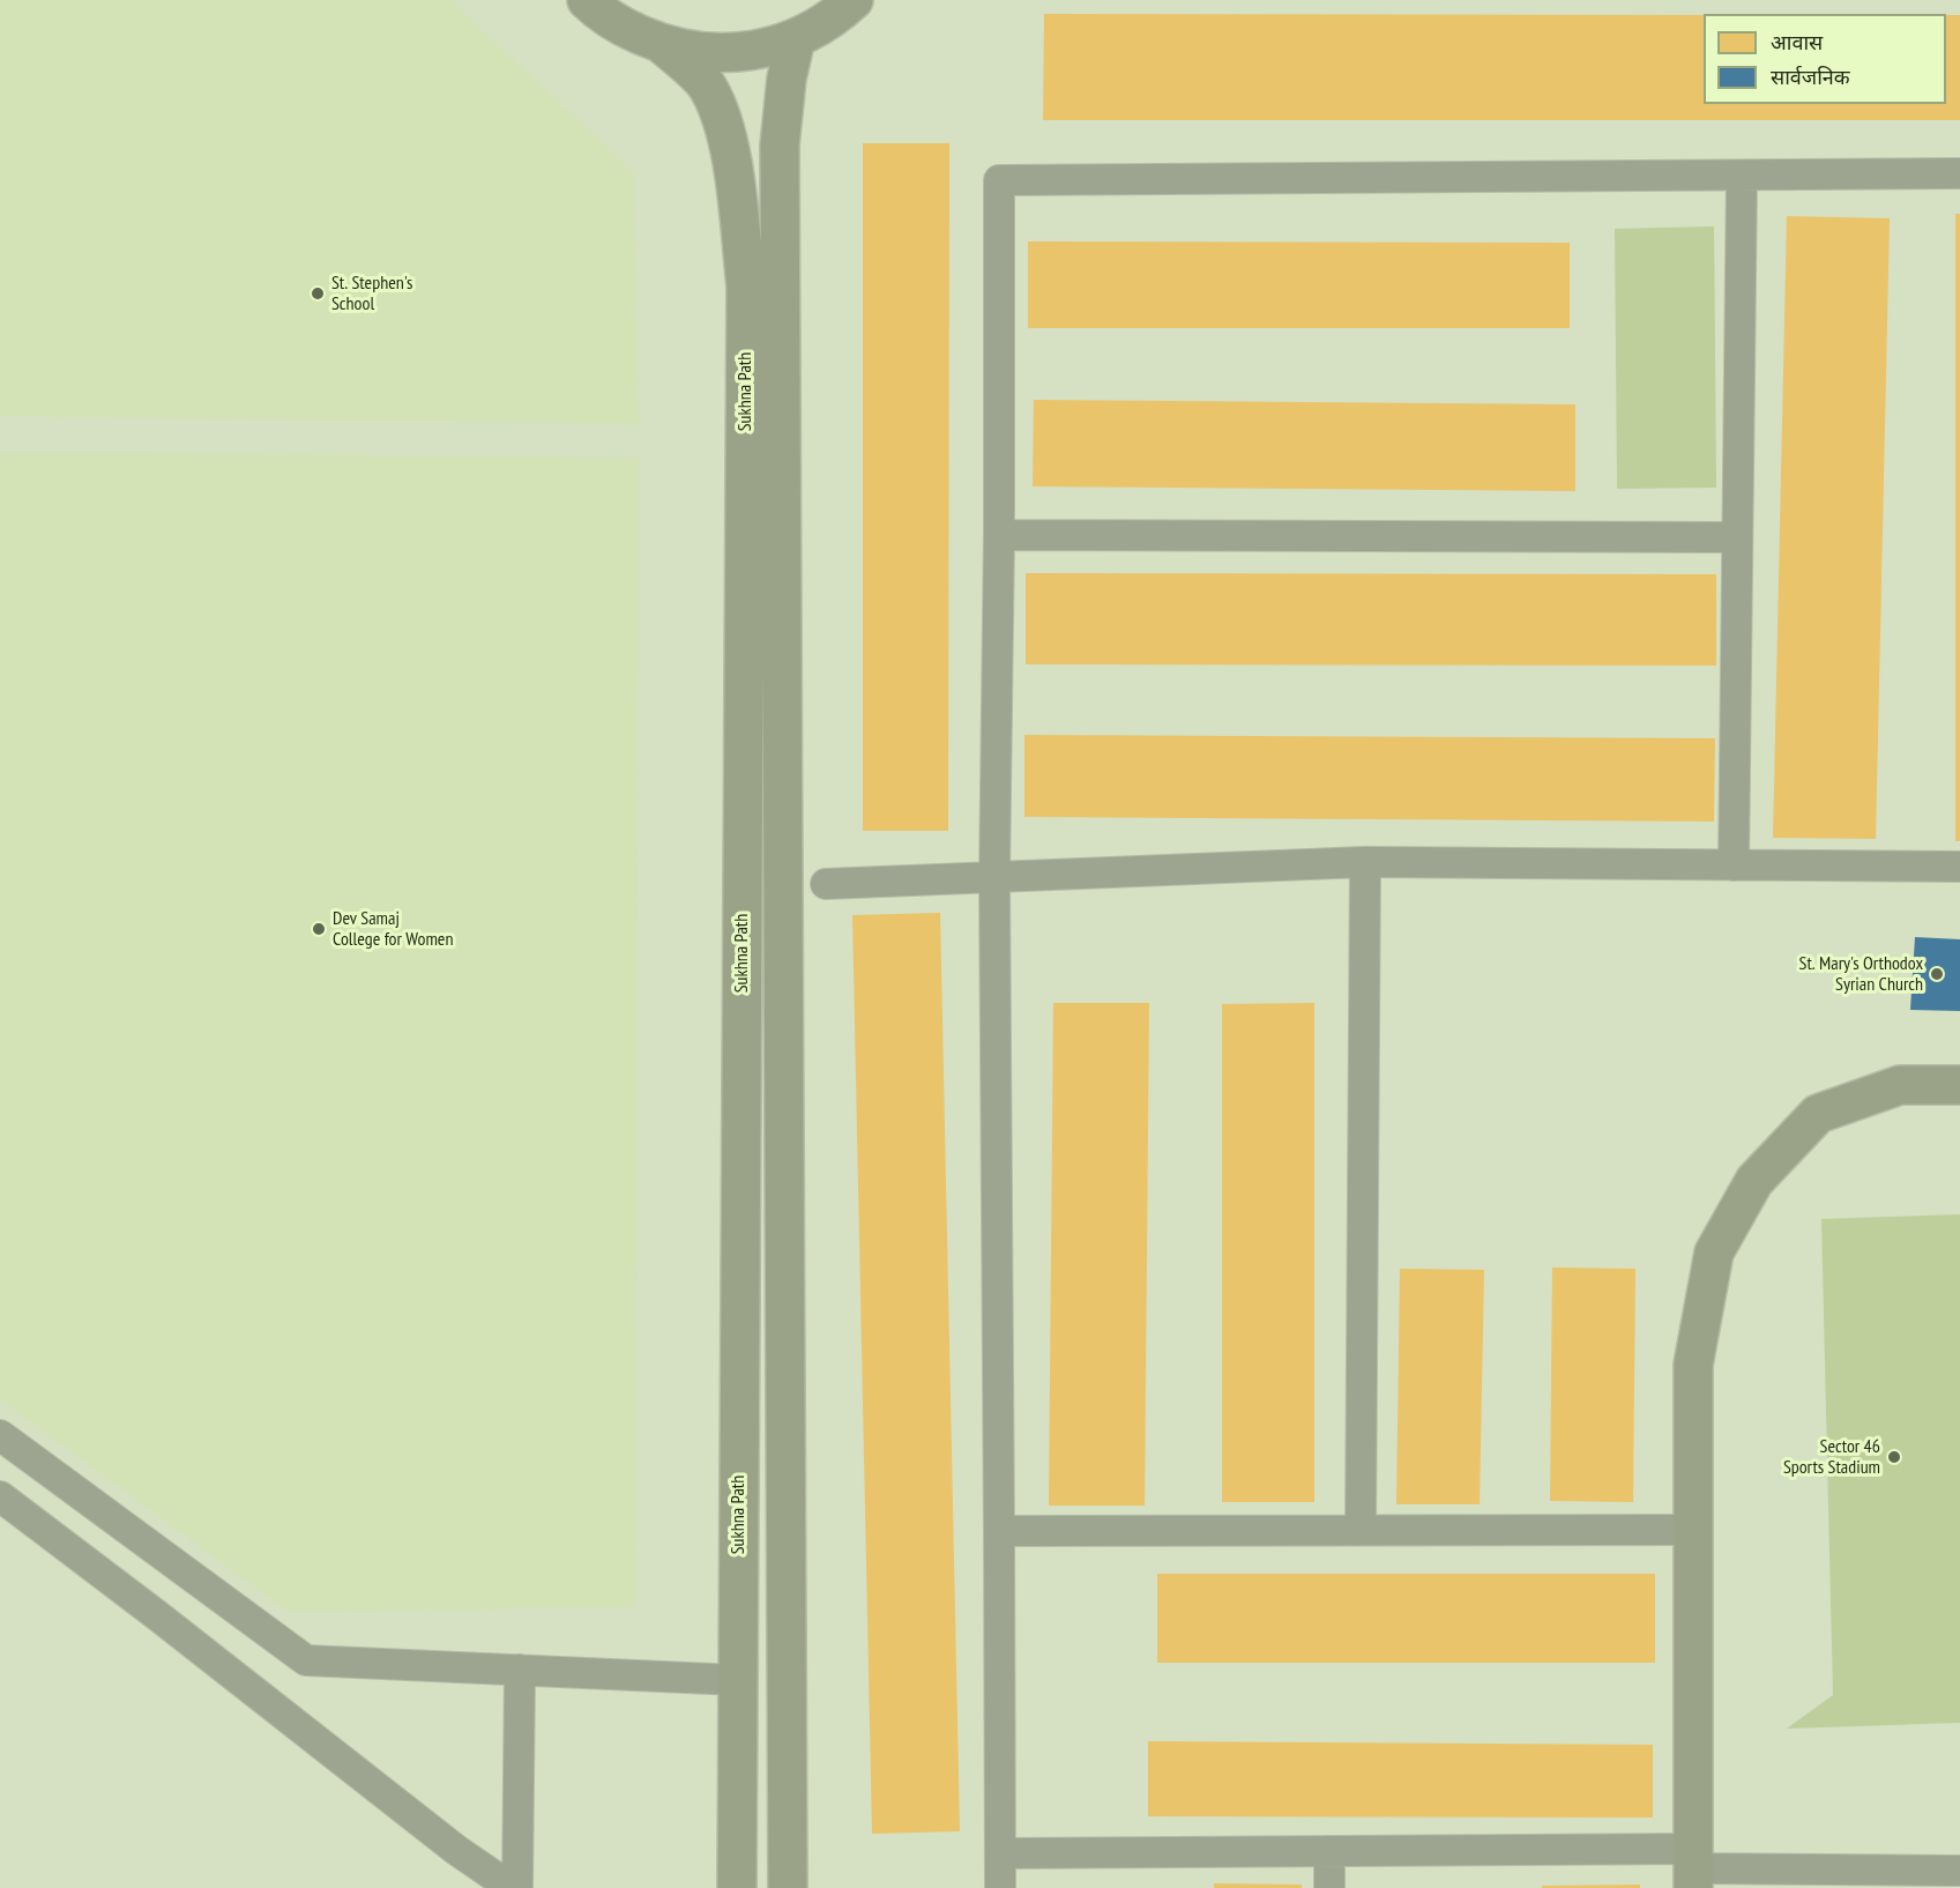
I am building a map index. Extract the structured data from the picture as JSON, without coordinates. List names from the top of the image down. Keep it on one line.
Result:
{"streets":{"main road":["Sukhna Path"]},"places":["St. Stephen's School","Dev Samaj College for Women","St. Mary's Orthodox Syrian Church","Sector 46 Sports Stadium"],"legend":["आवास","सार्वजनिक"]}
